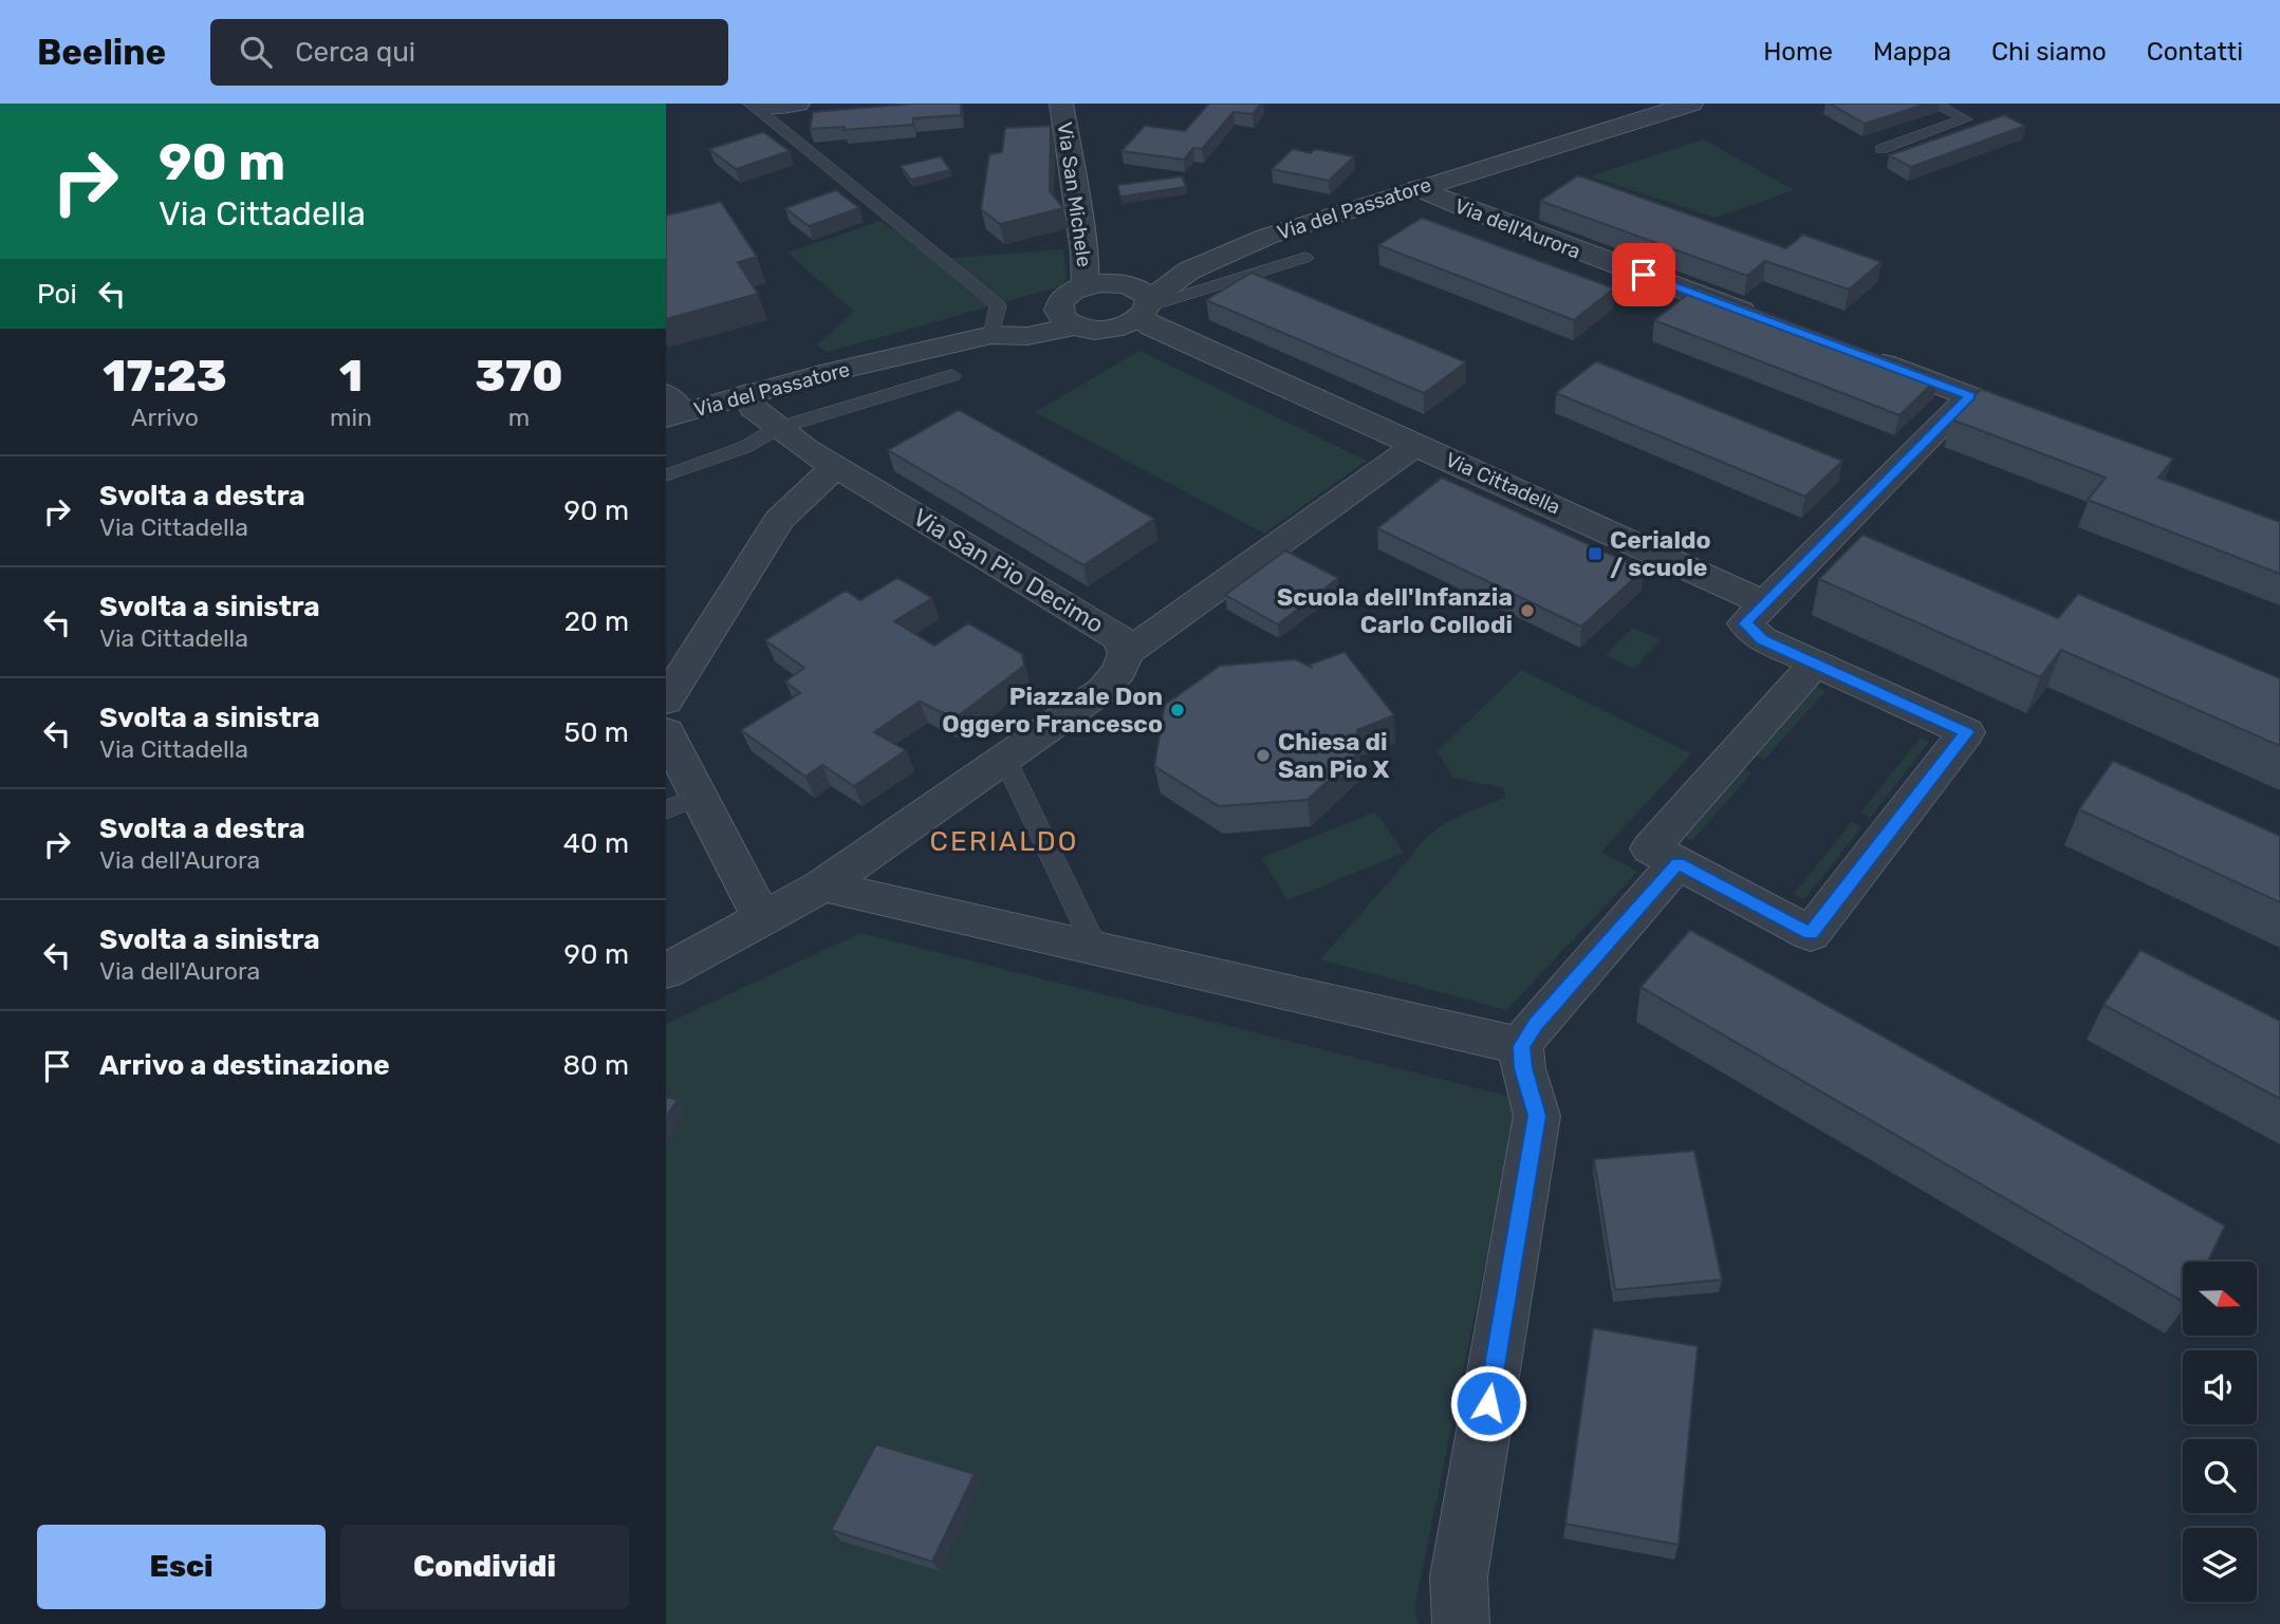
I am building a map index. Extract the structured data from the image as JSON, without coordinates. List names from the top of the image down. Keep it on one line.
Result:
{"streets":{"street":["Via San Michele","Via del Passatore","Via dell'Aurora","Via Cittadella","Via San Pio Decimo"]},"crossings":[["Via San Michele","Via del Passatore"],["Via del Passatore","Via dell'Aurora"],["Via del Passatore","Via Cittadella"],["Via del Passatore","Via San Pio Decimo"]],"districts":["CERIALDO"],"places":{"transit":["Cerialdo / scuole"],"other":["Scuola dell'Infanzia Carlo Collodi","Piazzale Don Oggero Francesco","Chiesa di San Pio X"]},"north":"right","page":{"header":"Beeline","search":"Cerca qui","nav":["Home","Mappa","Chi siamo","Contatti"],"turn":["90 m","Via Cittadella"],"then":"Poi","eta":["17:23","Arrivo","1","min","370","m"],"list":[{"name":"Svolta a destra","note":"Via Cittadella","value":"90 m"},{"name":"Svolta a sinistra","note":"Via Cittadella","value":"20 m"},{"name":"Svolta a sinistra","note":"Via Cittadella","value":"50 m"},{"name":"Svolta a destra","note":"Via dell'Aurora","value":"40 m"},{"name":"Svolta a sinistra","note":"Via dell'Aurora","value":"90 m"},{"name":"Arrivo a destinazione","value":"80 m"}],"buttons":["Esci","Condividi"]}}
